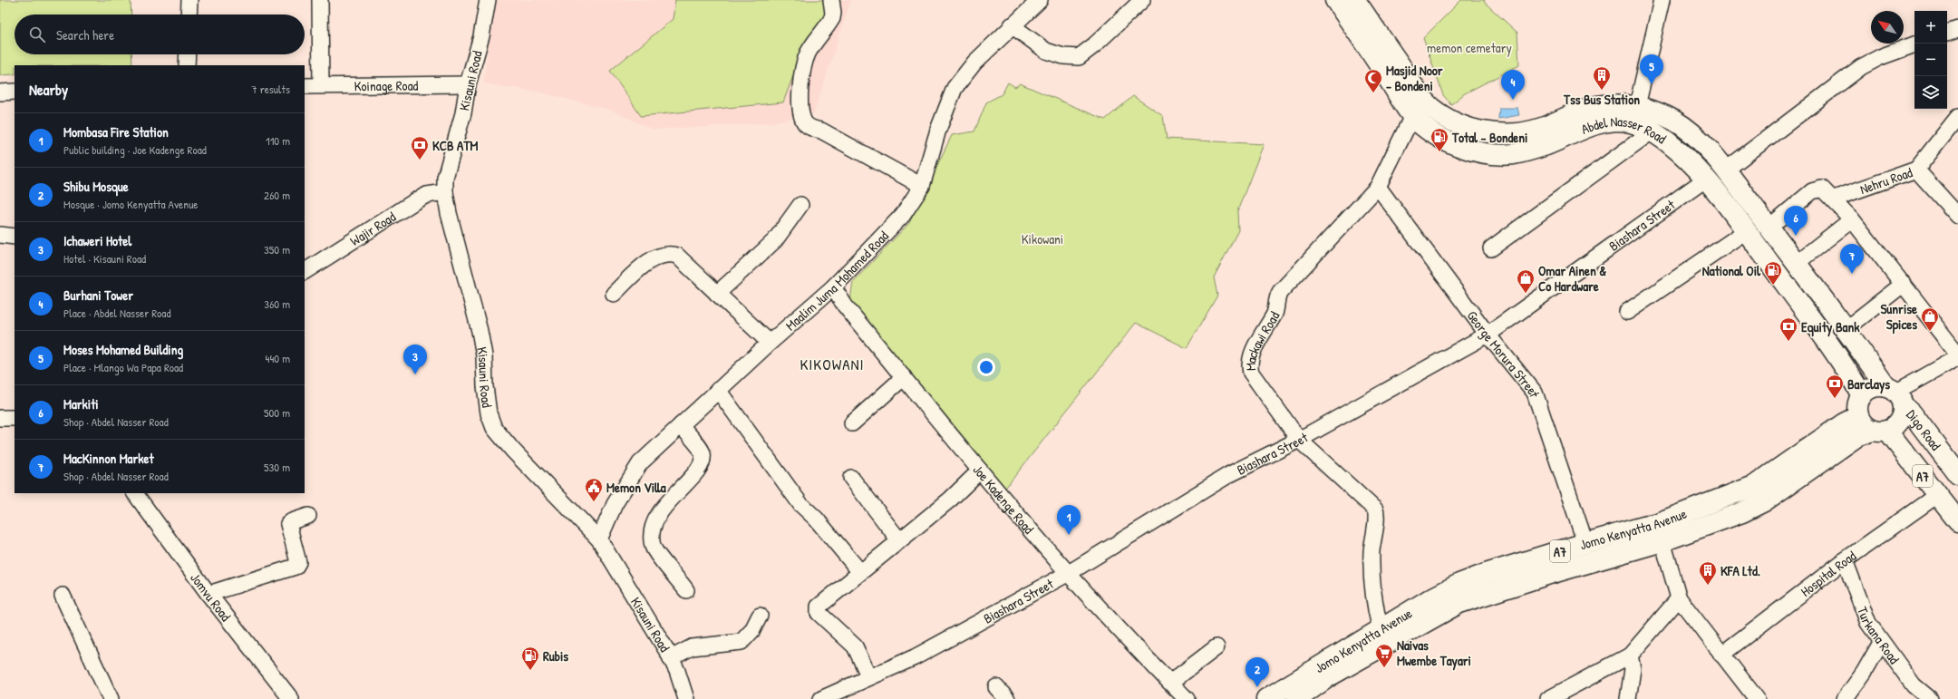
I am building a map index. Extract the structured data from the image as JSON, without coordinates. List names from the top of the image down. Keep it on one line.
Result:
{"streets":{"main road":["Abdel Nasser Road","Digo Road","A7","Jomo Kenyatta Avenue"],"street":["Kisauni Road","Koinage Road","Nehru Road","Biashara Street","Wajir Road","Maalim Juma Mohamed Road","Mackawi Road","George Morura Street","Joe Kadenge Road","Hospital Road","Jomvu Road","Turkana Road"]},"crossings":[["Kisauni Road","Koinage Road"],["Kisauni Road","Wajir Road"],["Kisauni Road","Maalim Juma Mohamed Road"],["Abdel Nasser Road","Biashara Street"],["Abdel Nasser Road","Mackawi Road"],["Abdel Nasser Road","Digo Road"],["Abdel Nasser Road","Jomo Kenyatta Avenue"],["Biashara Street","Mackawi Road"],["Biashara Street","George Morura Street"],["Biashara Street","Joe Kadenge Road"],["Maalim Juma Mohamed Road","Joe Kadenge Road"],["Mackawi Road","George Morura Street"],["Mackawi Road","Jomo Kenyatta Avenue"],["George Morura Street","Jomo Kenyatta Avenue"],["Digo Road","Jomo Kenyatta Avenue"],["Digo Road","Hospital Road"],["Hospital Road","Turkana Road"]],"districts":["KIKOWANI"],"parks":["memon cemetary","Kikowani"],"places":{"building":["Tss Bus Station","KFA Ltd."],"mosque":["Masjid Noor - Bondeni"],"fuel station":["Total - Bondeni","National Oil","Rubis"],"bank":["KCB ATM","Equity Bank","Barclays"],"shop":["Omar Ainen & Co Hardware","Sunrise Spices"],"public building":["Memon Villa"],"supermarket":["Naivas Mwembe Tayari"]},"north":"top left","page":{"map_buttons":["+","−"],"search":"Search here","pins":["5","4","6","7","3","1","2"],"heading":["Nearby","7 results"],"list":[{"mark":"1","name":"Mombasa Fire Station","note":"Public building · Joe Kadenge Road","value":"110 m"},{"mark":"2","name":"Shibu Mosque","note":"Mosque · Jomo Kenyatta Avenue","value":"260 m"},{"mark":"3","name":"Ichaweri Hotel","note":"Hotel · Kisauni Road","value":"350 m"},{"mark":"4","name":"Burhani Tower","note":"Place · Abdel Nasser Road","value":"360 m"},{"mark":"5","name":"Moses Mohamed Building","note":"Place · Mlango Wa Papa Road","value":"440 m"},{"mark":"6","name":"Markiti","note":"Shop · Abdel Nasser Road","value":"500 m"},{"mark":"7","name":"MacKinnon Market","note":"Shop · Abdel Nasser Road","value":"530 m"}]}}
